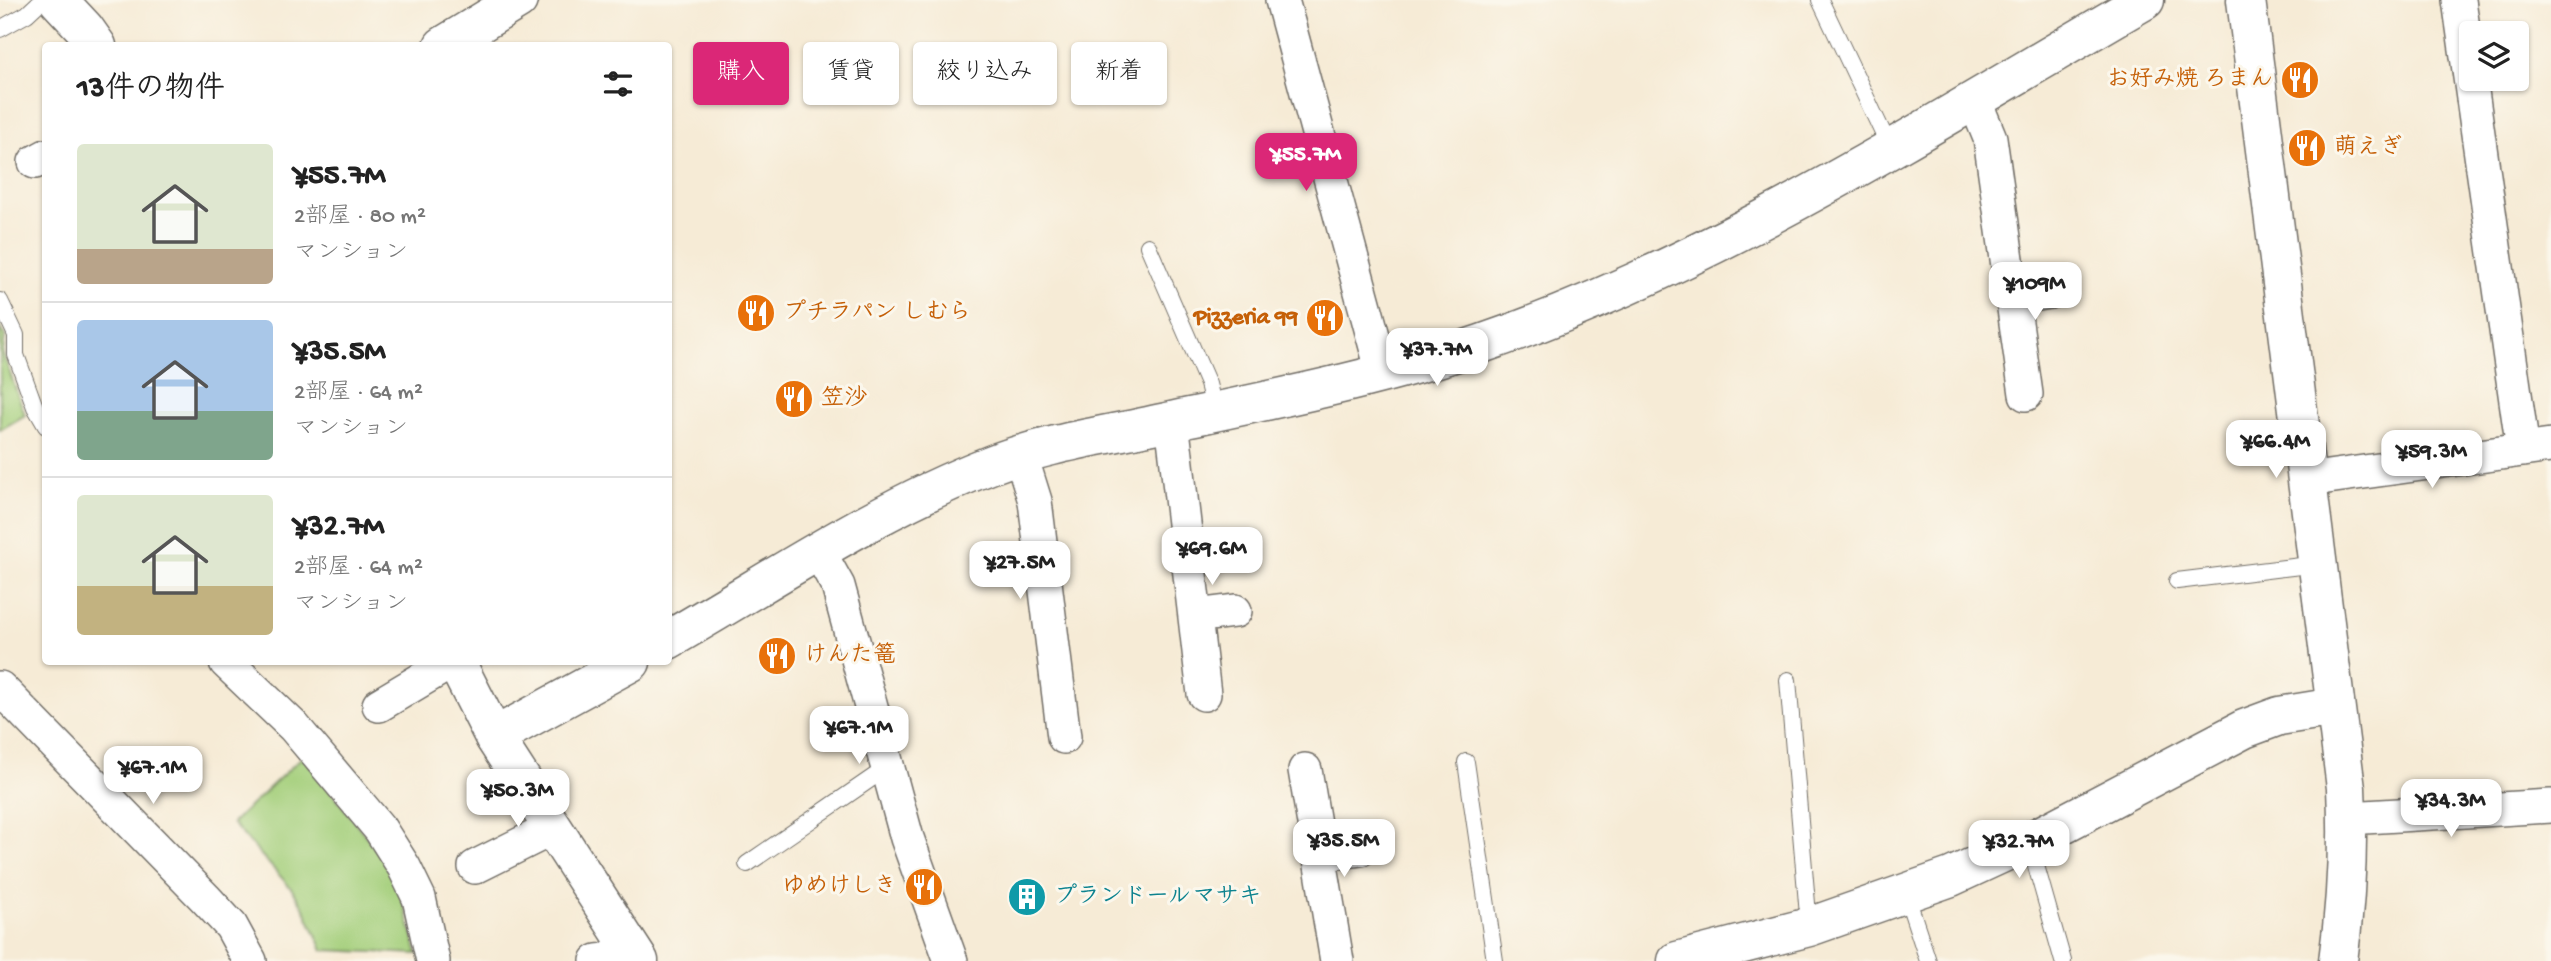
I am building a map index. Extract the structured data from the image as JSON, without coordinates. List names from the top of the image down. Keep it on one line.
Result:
{"places":{"restaurant":["お好み焼 ろまん","萌えぎ","プチラパン しむら","Pizzeria 99","笠沙","けんた篭","ゆめけしき"],"building":["プランドールマサキ"]},"page":{"chip":["購入","賃貸","絞り込み","新着"],"heading":"13件の物件","list":[{"name":"¥55.7M","note":"2部屋 · 80 m² · マンション"},{"name":"¥35.5M","note":"2部屋 · 64 m² · マンション"},{"name":"¥32.7M","note":"2部屋 · 64 m² · マンション"}],"price":["¥55.7M","¥109M","¥37.7M","¥66.4M","¥59.3M","¥69.6M","¥27.5M","¥67.1M","¥67.1M","¥50.3M","¥34.3M","¥35.5M","¥32.7M"]}}
